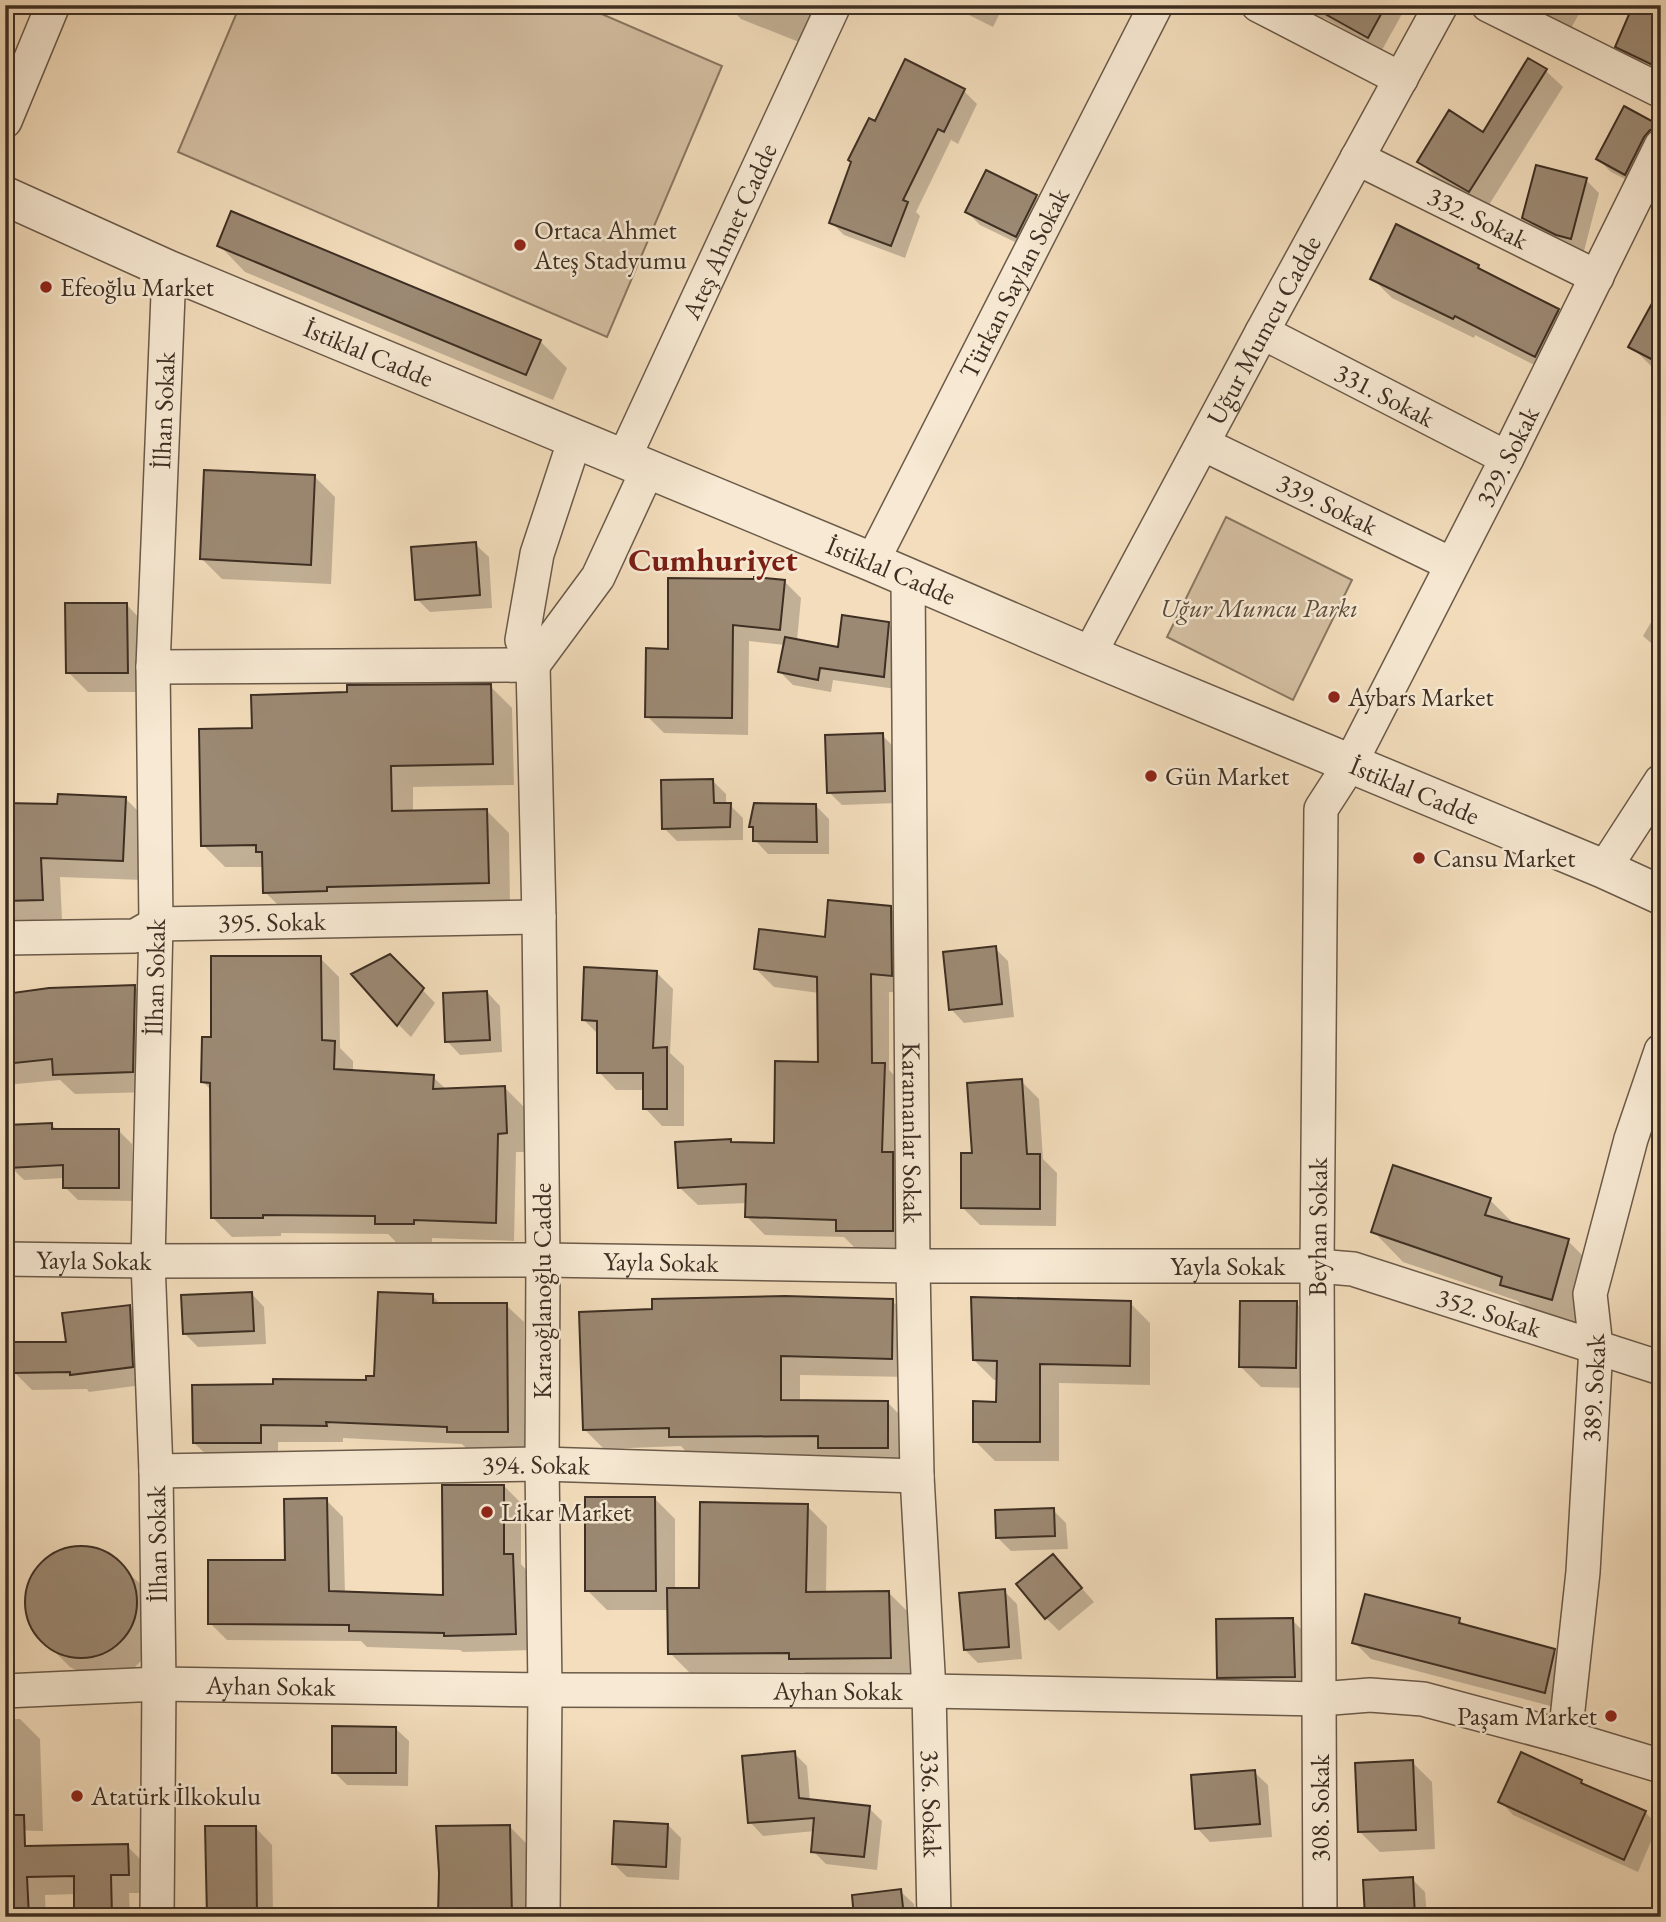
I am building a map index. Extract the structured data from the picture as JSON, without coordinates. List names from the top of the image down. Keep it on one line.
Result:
{"streets":{"street":["332. Sokak","Ateş Ahmet Cadde","Türkan Saylan Sokak","Uğur Mumcu Cadde","İstiklal Cadde","331. Sokak","İlhan Sokak","329. Sokak","339. Sokak","395. Sokak","Karamanlar Sokak","Beyhan Sokak","Yayla Sokak","Karaoğlanoğlu Cadde","352. Sokak","389. Sokak","394. Sokak","Ayhan Sokak","336. Sokak","308. Sokak"]},"crossings":[["332. Sokak","Uğur Mumcu Cadde"],["332. Sokak","329. Sokak"],["Ateş Ahmet Cadde","İstiklal Cadde"],["Türkan Saylan Sokak","İstiklal Cadde"],["Uğur Mumcu Cadde","İstiklal Cadde"],["Uğur Mumcu Cadde","331. Sokak"],["Uğur Mumcu Cadde","339. Sokak"],["İstiklal Cadde","İlhan Sokak"],["İstiklal Cadde","329. Sokak"],["İstiklal Cadde","Karamanlar Sokak"],["İstiklal Cadde","Beyhan Sokak"],["İstiklal Cadde","Karaoğlanoğlu Cadde"],["331. Sokak","329. Sokak"],["İlhan Sokak","395. Sokak"],["İlhan Sokak","Yayla Sokak"],["İlhan Sokak","394. Sokak"],["İlhan Sokak","Ayhan Sokak"],["329. Sokak","339. Sokak"],["329. Sokak","Beyhan Sokak"],["395. Sokak","Karaoğlanoğlu Cadde"],["Karamanlar Sokak","Yayla Sokak"],["Karamanlar Sokak","394. Sokak"],["Karamanlar Sokak","Ayhan Sokak"],["Karamanlar Sokak","336. Sokak"],["Beyhan Sokak","Yayla Sokak"],["Beyhan Sokak","352. Sokak"],["Beyhan Sokak","Ayhan Sokak"],["Beyhan Sokak","308. Sokak"],["Yayla Sokak","Karaoğlanoğlu Cadde"],["Yayla Sokak","352. Sokak"],["Karaoğlanoğlu Cadde","394. Sokak"],["Karaoğlanoğlu Cadde","Ayhan Sokak"],["352. Sokak","389. Sokak"],["389. Sokak","Ayhan Sokak"],["Ayhan Sokak","336. Sokak"],["Ayhan Sokak","308. Sokak"]],"districts":["Cumhuriyet"],"parks":["Uğur Mumcu Parkı"],"places":["Ortaca Ahmet Ateş Stadyumu","Efeoğlu Market","Aybars Market","Gün Market","Cansu Market","Likar Market","Paşam Market","Atatürk İlkokulu"]}
